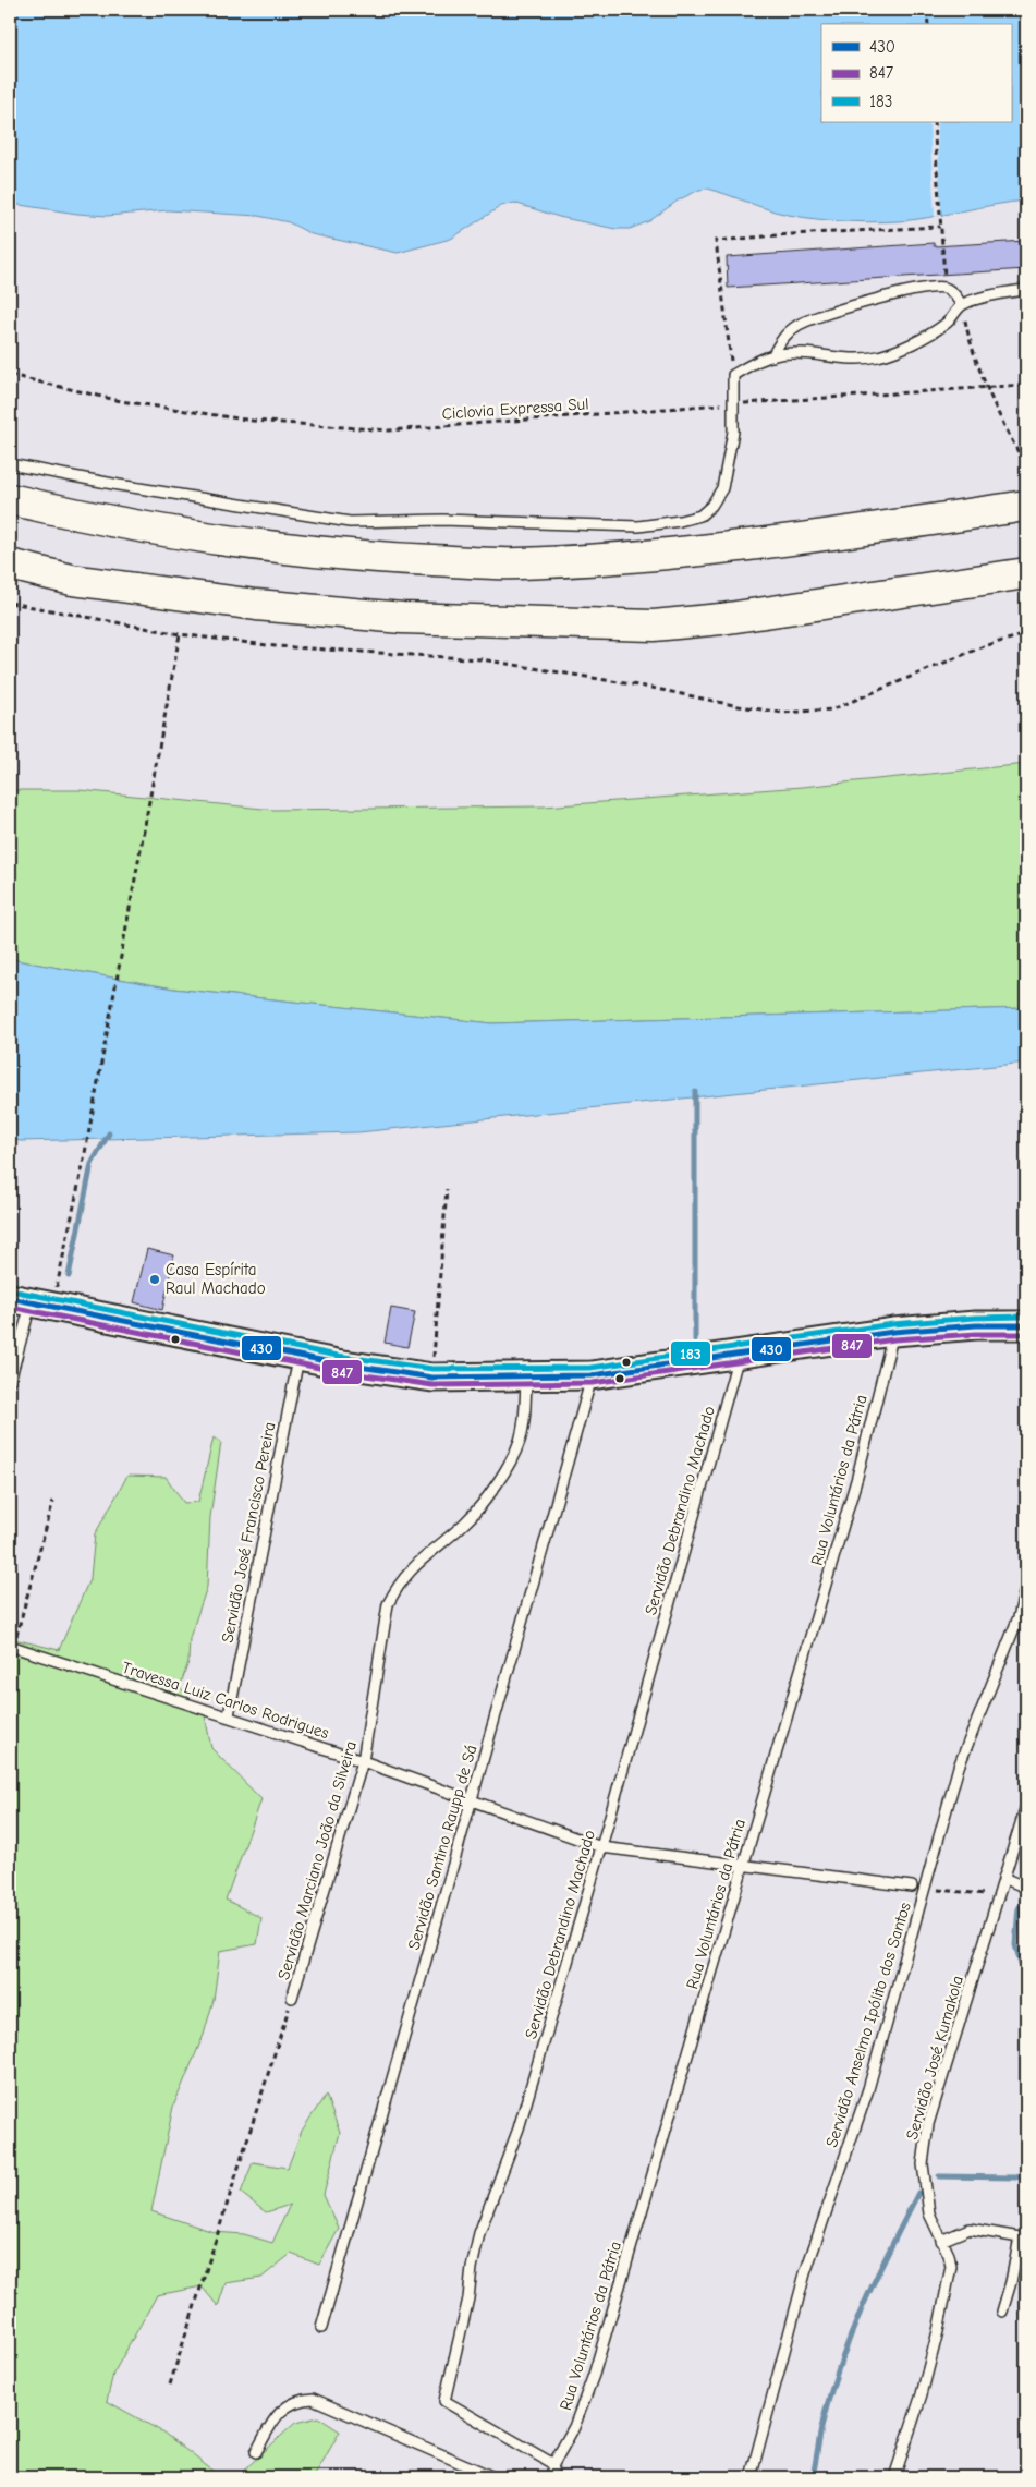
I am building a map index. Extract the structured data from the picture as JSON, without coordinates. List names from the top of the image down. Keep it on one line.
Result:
{"streets":{"lane":["Rua Voluntários da Pátria","Servidão Debrandino Machado","Servidão José Francisco Pereira","Travessa Luiz Carlos Rodrigues","Servidão Santino Raupp de Sá","Servidão Marciano João da Silveira","Servidão Anselmo Ipólito dos Santos","Servidão José Kumakola"],"path":["Ciclovia Expressa Sul"]},"crossings":[["Rua Voluntários da Pátria","Servidão Debrandino Machado"],["Rua Voluntários da Pátria","Travessa Luiz Carlos Rodrigues"],["Servidão Debrandino Machado","Travessa Luiz Carlos Rodrigues"],["Servidão José Francisco Pereira","Travessa Luiz Carlos Rodrigues"],["Travessa Luiz Carlos Rodrigues","Servidão Santino Raupp de Sá"],["Travessa Luiz Carlos Rodrigues","Servidão Marciano João da Silveira"]],"places":["Casa Espírita Raul Machado"],"lines":["transit line 183","transit line 430","transit line 847"],"legend":["430","847","183"]}
